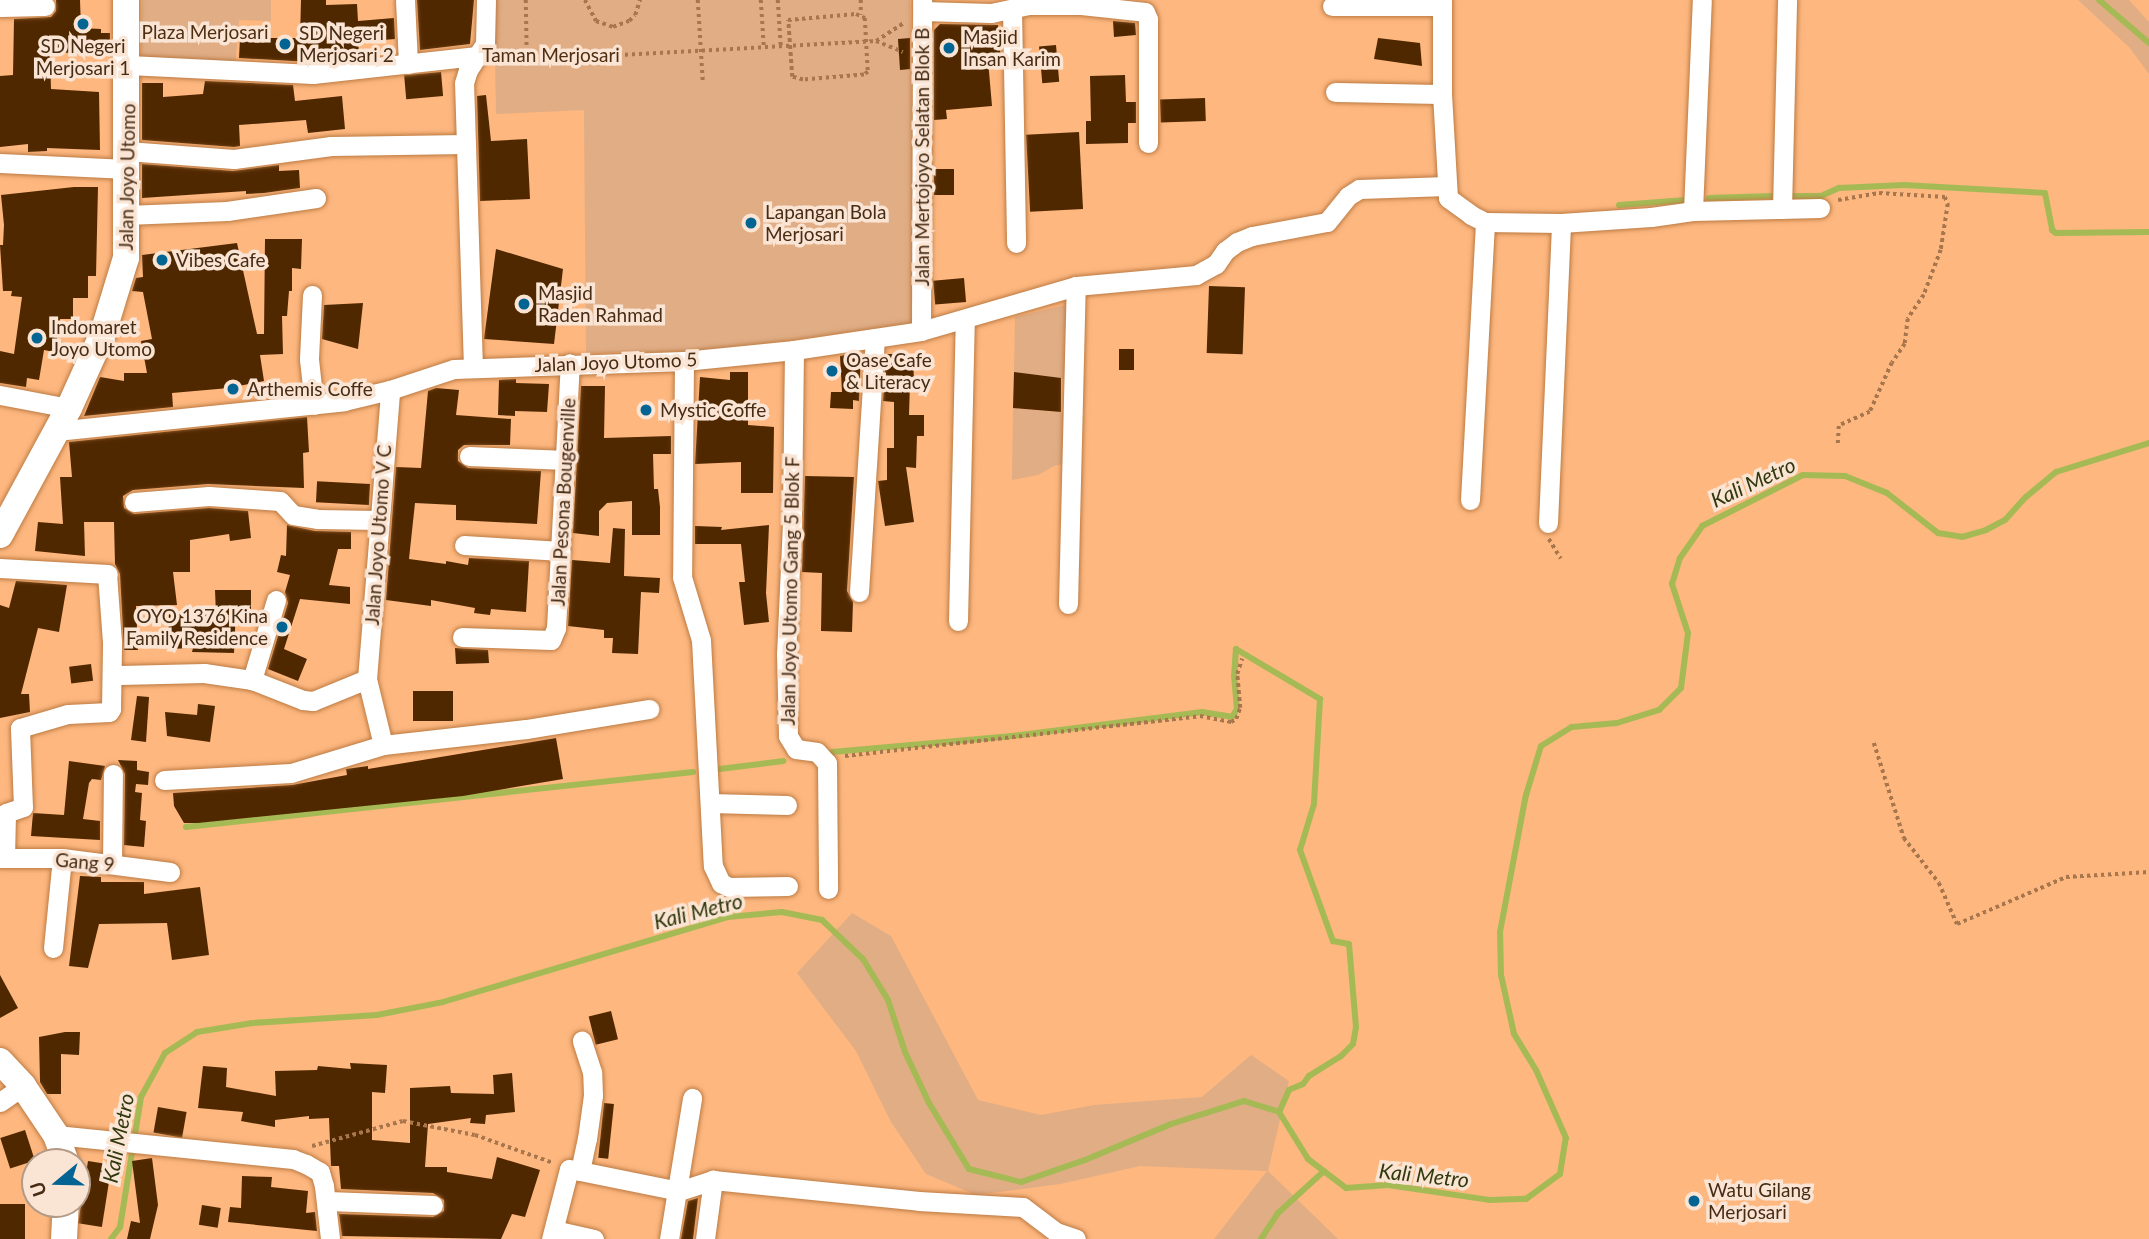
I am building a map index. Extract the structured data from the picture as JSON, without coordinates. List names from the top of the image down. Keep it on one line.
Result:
{"streets":{"main road":["Jalan Joyo Utomo"],"street":["Jalan Mertojoyo Selatan Blok B","Jalan Joyo Utomo 5","Jalan Pesona Bougenville","Jalan Joyo Utomo V C","Jalan Joyo Utomo Gang 5 Blok F","Gang 9"]},"crossings":[["Jalan Mertojoyo Selatan Blok B","Jalan Joyo Utomo 5"],["Jalan Joyo Utomo","Jalan Joyo Utomo 5"],["Jalan Joyo Utomo 5","Jalan Pesona Bougenville"],["Jalan Joyo Utomo 5","Jalan Joyo Utomo V C"],["Jalan Joyo Utomo 5","Jalan Joyo Utomo Gang 5 Blok F"]],"water":["Kali Metro"],"parks":["Plaza Merjosari","Taman Merjosari"],"places":["SD Negeri Merjosari 1","SD Negeri Merjosari 2","Masjid Insan Karim","Lapangan Bola Merjosari","Vibes Cafe","Masjid Raden Rahmad","Indomaret Joyo Utomo","Oase Cafe & Literacy","Arthemis Coffe","Mystic Coffe","OYO 1376 Kina Family Residence","Watu Gilang Merjosari"],"north":"left"}
